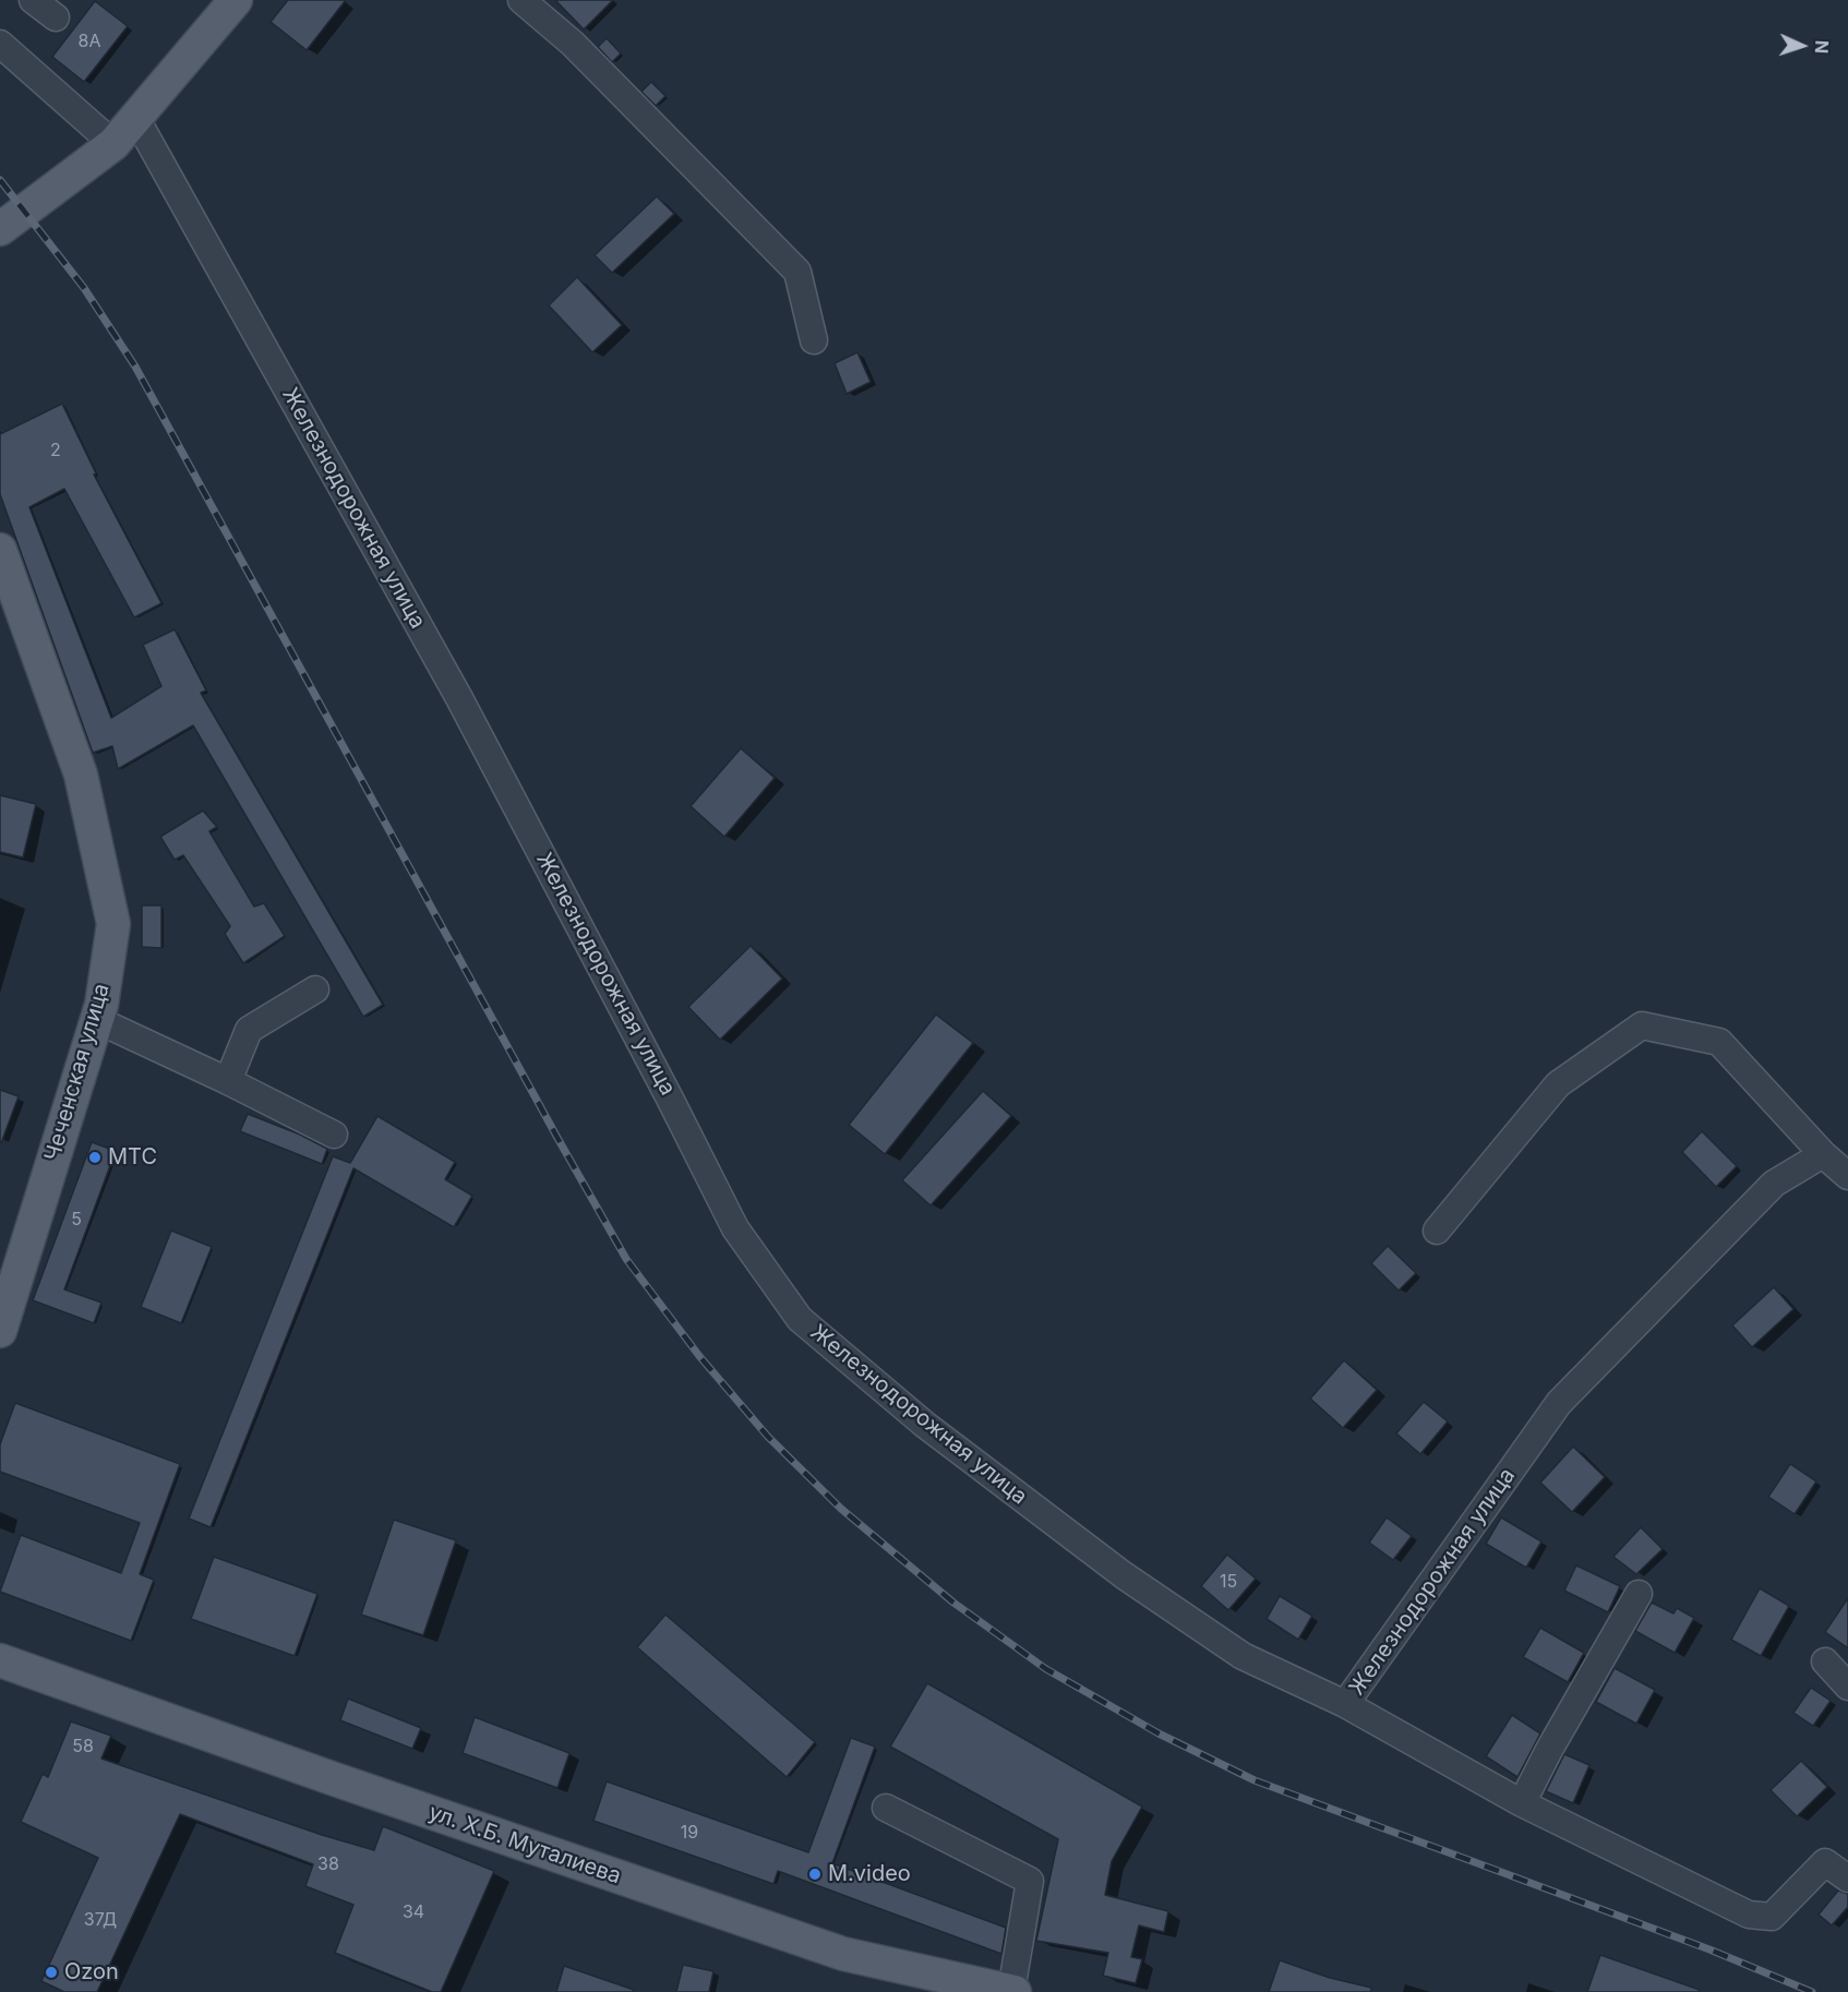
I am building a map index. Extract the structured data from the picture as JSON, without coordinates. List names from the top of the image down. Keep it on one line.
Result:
{"streets":{"main road":["Чеченская улица","ул. Х.Б. Муталиева"],"street":["Железнодорожная улица"]},"places":["МТС","M.video","Ozon"],"house_numbers":["8А","2","5","15","58","19","38","34","37Д"],"north":"right"}
